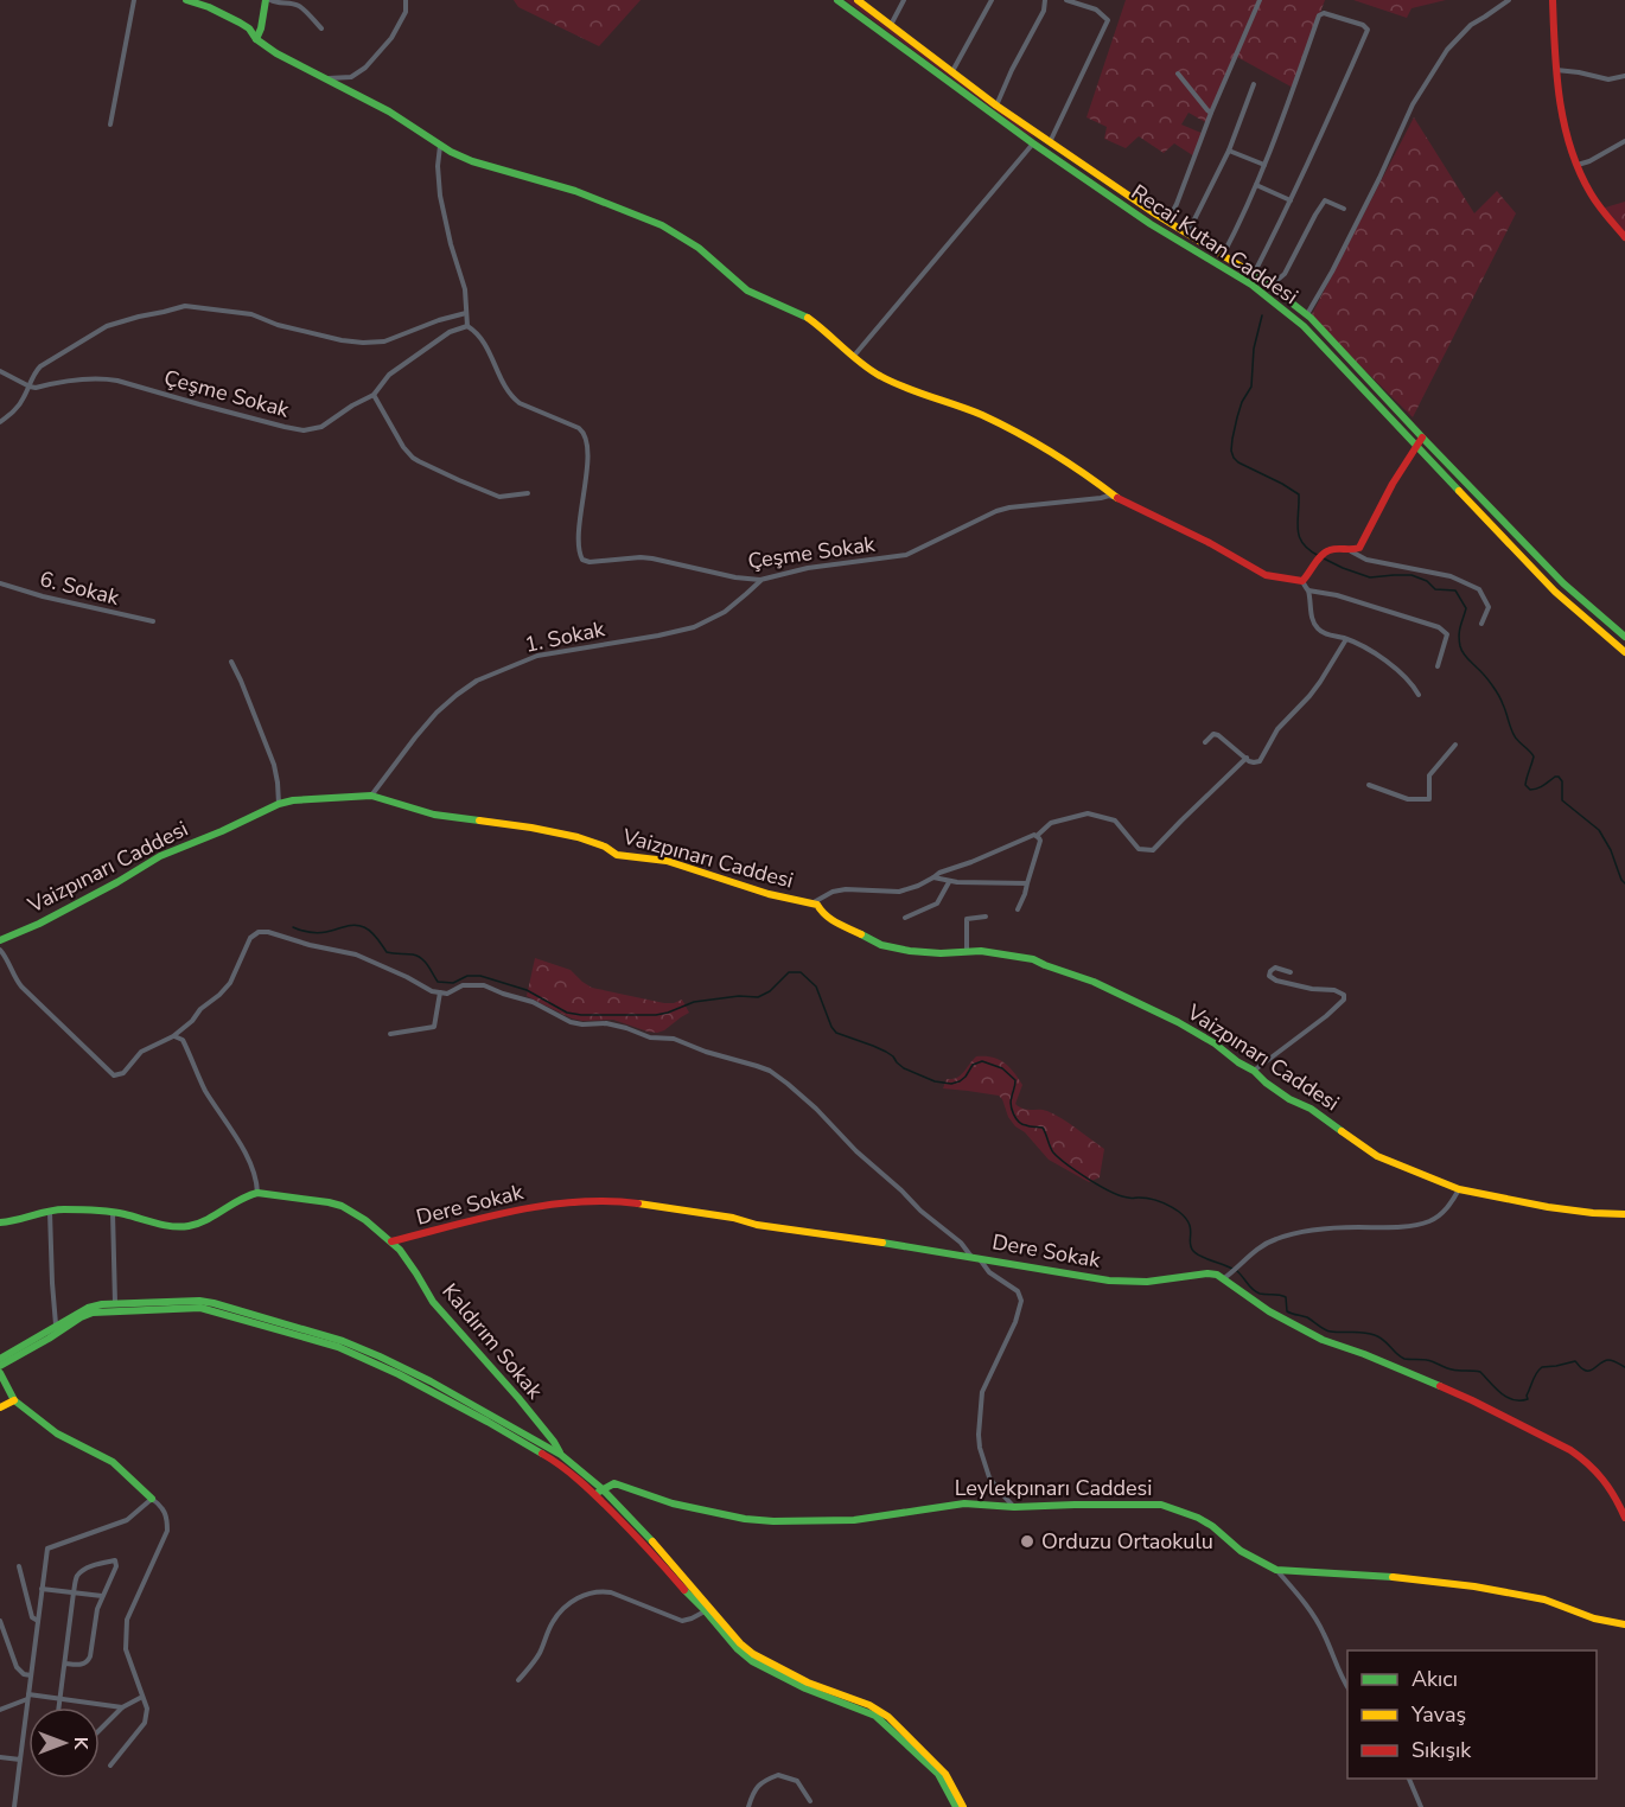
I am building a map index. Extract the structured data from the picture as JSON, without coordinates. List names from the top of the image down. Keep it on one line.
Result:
{"streets":{"street":["Recai Kutan Caddesi","Çeşme Sokak","6. Sokak","1. Sokak","Vaizpınarı Caddesi","Dere Sokak","Kaldırım Sokak","Leylekpınarı Caddesi"]},"crossings":[["Çeşme Sokak","1. Sokak"],["1. Sokak","Vaizpınarı Caddesi"],["Dere Sokak","Kaldırım Sokak"],["Kaldırım Sokak","Leylekpınarı Caddesi"]],"places":["Orduzu Ortaokulu"],"legend":["Akıcı","Yavaş","Sıkışık"],"north":"right"}
